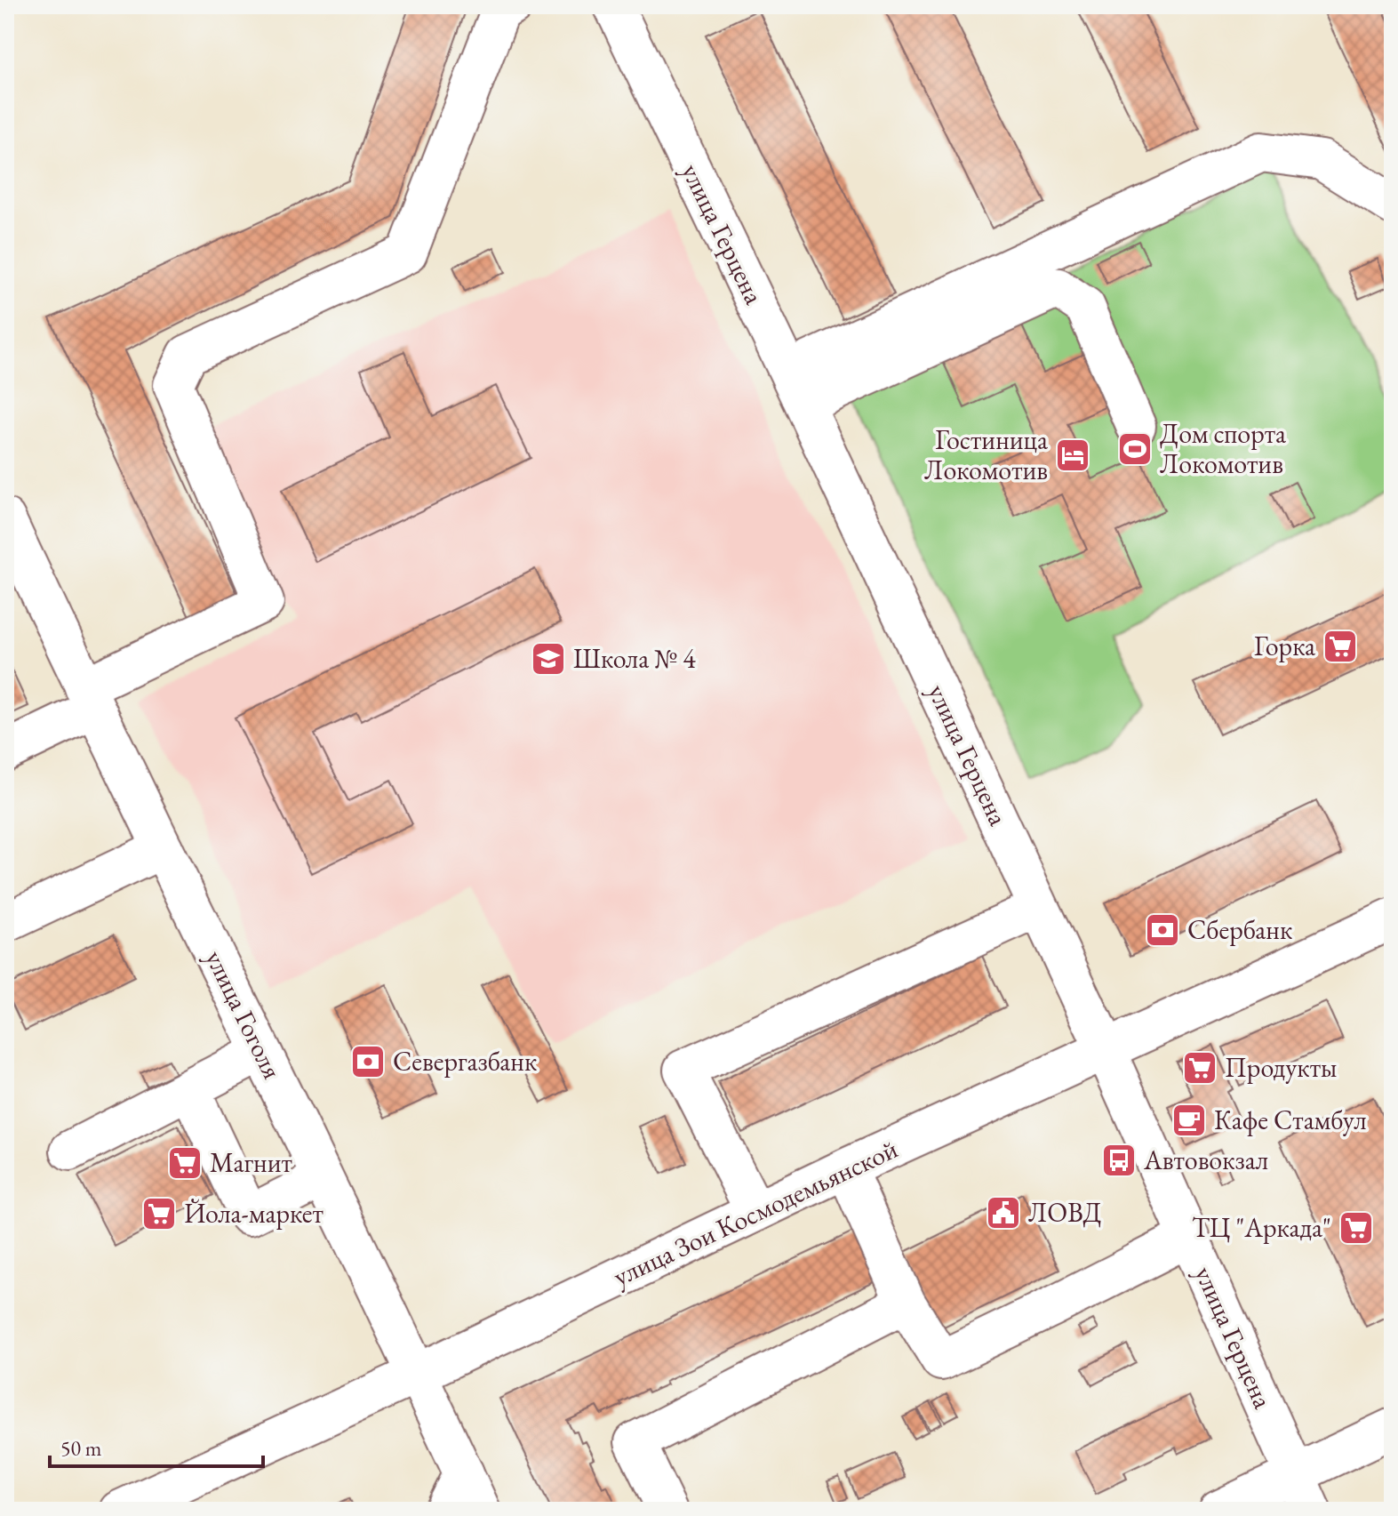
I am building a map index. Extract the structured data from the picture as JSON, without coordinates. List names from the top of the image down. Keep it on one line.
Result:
{"streets":{"street":["улица Герцена","улица Гоголя","улица Зои Космодемьянской"]},"crossings":[["улица Герцена","улица Зои Космодемьянской"],["улица Гоголя","улица Зои Космодемьянской"]],"places":{"sports":["Дом спорта Локомотив"],"hotel":["Гостиница Локомотив"],"supermarket":["Горка","Продукты","Магнит","Йола-маркет","ТЦ \"Аркада\""],"school or university":["Школа № 4"],"bank":["Сбербанк","Севергазбанк"],"cafe":["Кафе Стамбул"],"bus stop":["Автовокзал"],"public building":["ЛОВД"]},"scale_bar":"50 m"}
